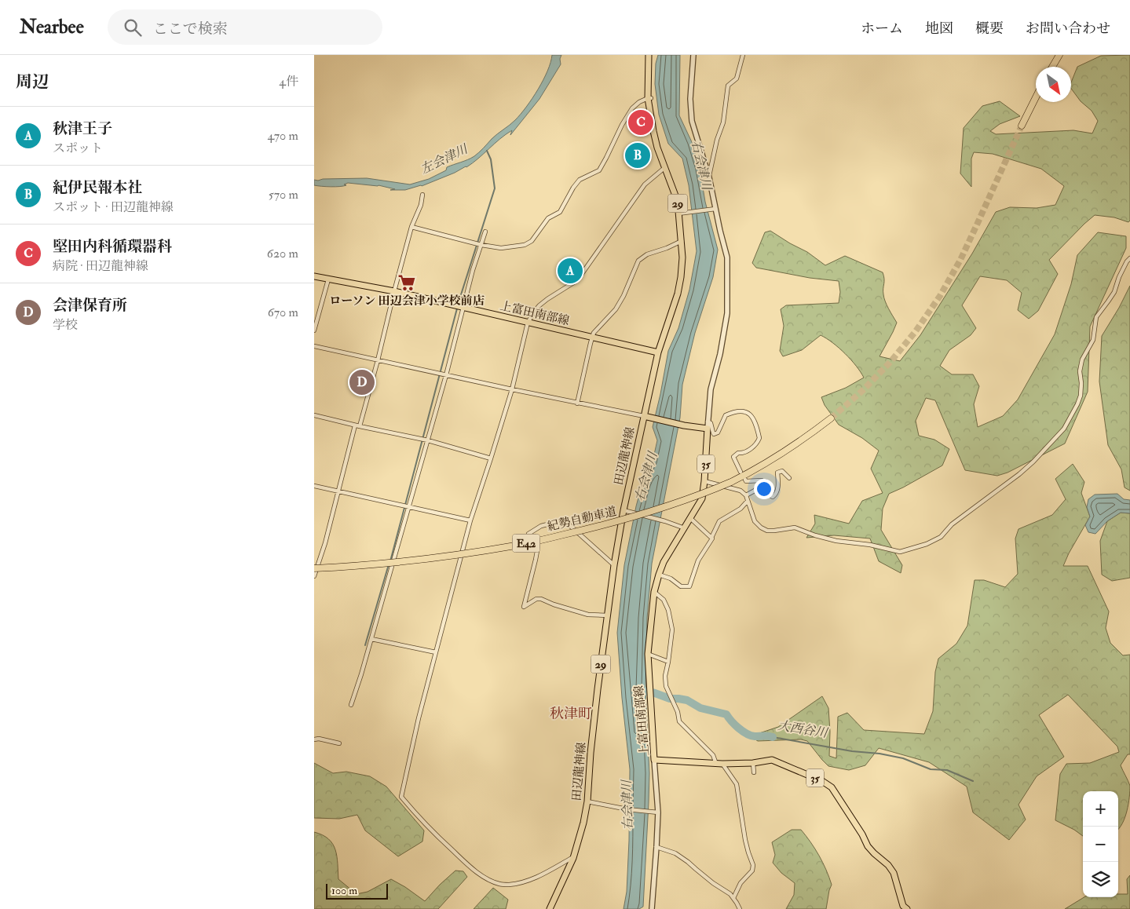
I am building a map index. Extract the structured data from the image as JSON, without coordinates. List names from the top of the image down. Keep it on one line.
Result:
{"streets":{"highway":["紀勢自動車道","E42"],"main road":["29","上富田南部線","田辺龍神線","35"]},"crossings":[["上富田南部線","田辺龍神線"]],"districts":["秋津町"],"water":["左会津川","右会津川","大西谷川"],"places":{"supermarket":["ローソン 田辺会津小学校前店"]},"scale_bar":"100 m","north":"bottom right","page":{"header":"Nearbee","search":"ここで検索","nav":["ホーム","地図","概要","お問い合わせ"],"heading":["周辺","4件"],"list":[{"mark":"A","name":"秋津王子","note":"スポット","value":"470 m"},{"mark":"B","name":"紀伊民報本社","note":"スポット · 田辺龍神線","value":"570 m"},{"mark":"C","name":"堅田内科循環器科","note":"病院 · 田辺龍神線","value":"620 m"},{"mark":"D","name":"会津保育所","note":"学校","value":"670 m"}],"pins":["C","B","A","D"],"map_buttons":["+","−"],"scale":"100 m"}}
